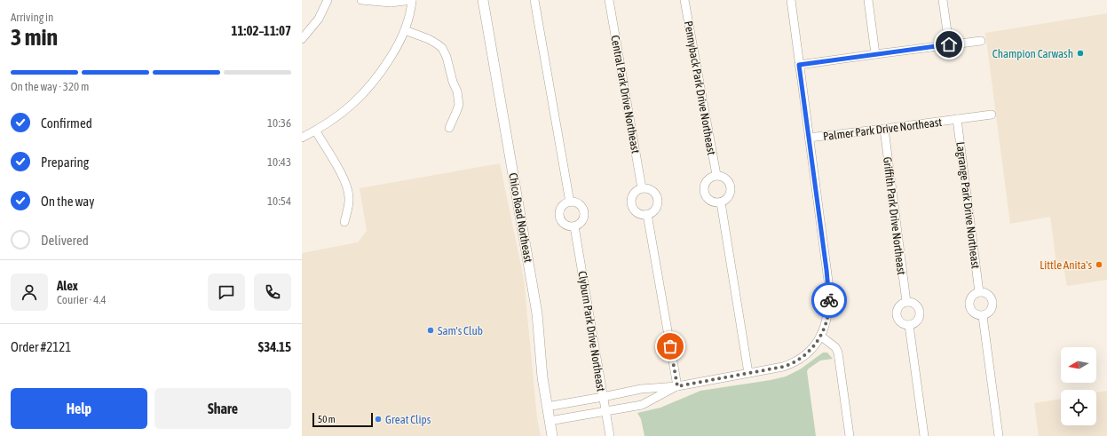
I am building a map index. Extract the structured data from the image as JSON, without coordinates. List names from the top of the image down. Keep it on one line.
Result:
{"streets":{"street":["Pennyback Park Drive Northeast","Central Park Drive Northeast","Palmer Park Drive Northeast","Lagrange Park Drive Northeast","Griffith Park Drive Northeast","Chico Road Northeast","Clyburn Park Drive Northeast"]},"crossings":[["Palmer Park Drive Northeast","Lagrange Park Drive Northeast"],["Palmer Park Drive Northeast","Griffith Park Drive Northeast"]],"places":["Champion Carwash","Little Anita's","Sam's Club","Great Clips"],"scale_bar":"50 m","north":"left","page":{"heading":["3 min","Arriving in","11:02–11:07"],"panel":["Alex","Courier · 4.4","Order #2121","$34.15"],"bar":"On the way · 320 m","list":[["Confirmed","10:36"],["Preparing","10:43"],["On the way","10:54"],"Delivered"],"buttons":["Help","Share"],"scale":"50 m"}}
